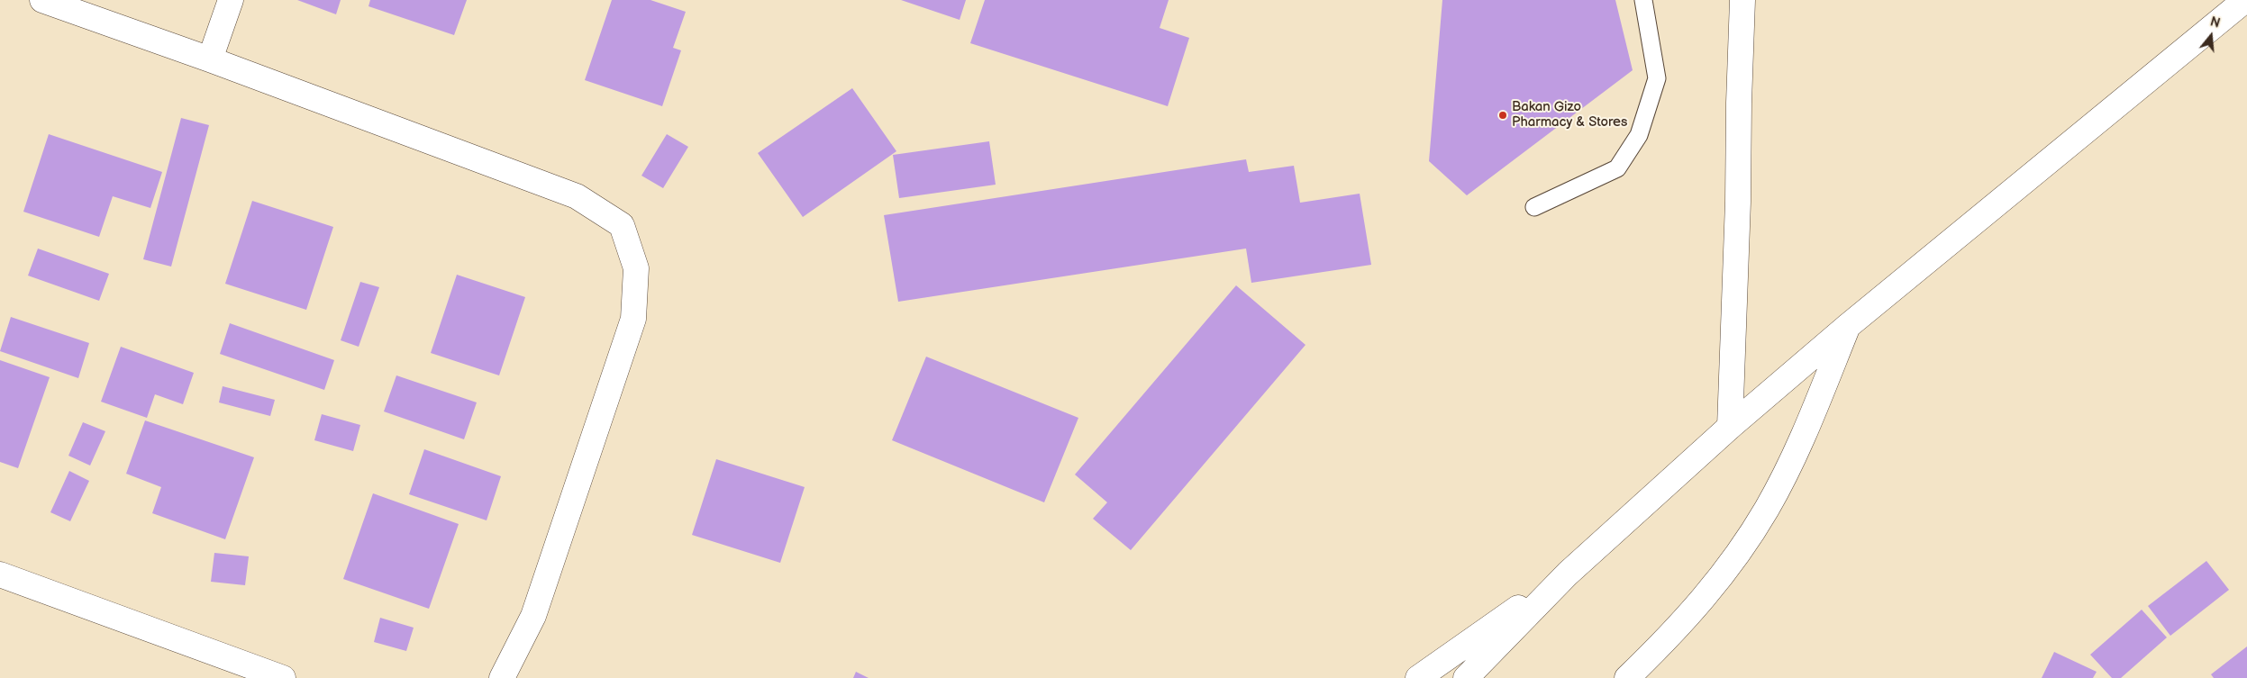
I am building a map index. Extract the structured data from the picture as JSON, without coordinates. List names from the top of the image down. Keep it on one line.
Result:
{"places":["Bakan Gizo Pharmacy & Stores"],"north":"top"}
